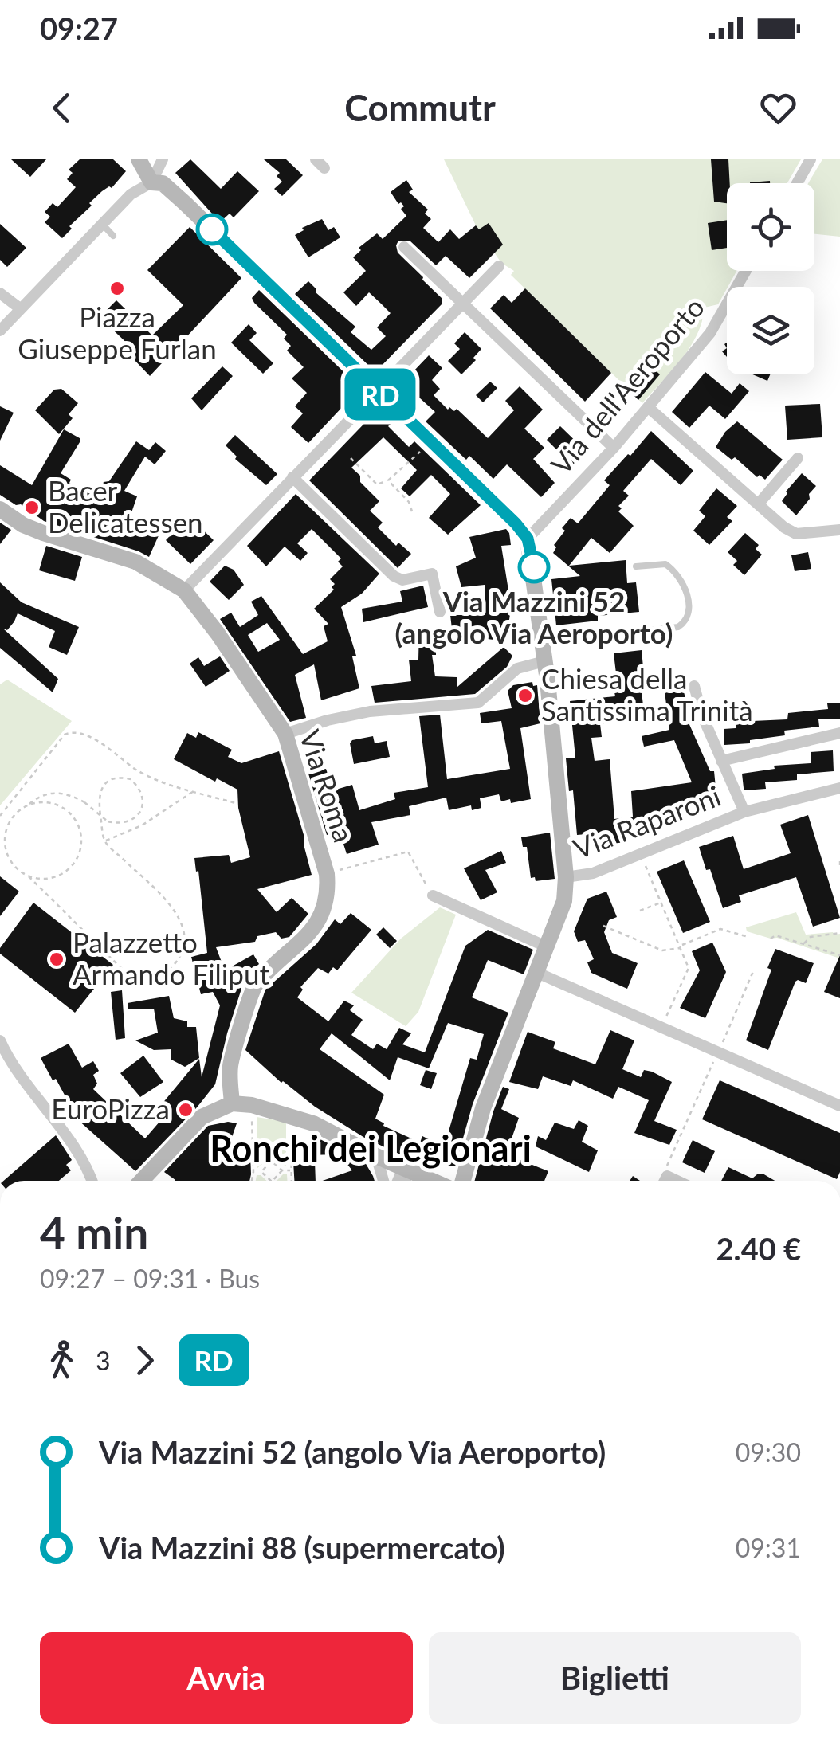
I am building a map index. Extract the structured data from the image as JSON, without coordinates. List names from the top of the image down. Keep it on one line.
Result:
{"streets":{"street":["Via dell'Aeroporto","Via Roma","Via Raparoni"]},"districts":["Ronchi dei Legionari"],"places":["Piazza Giuseppe Furlan","Bacer Delicatessen","Via Mazzini 52 (angolo Via Aeroporto)","Chiesa della Santissima Trinità","Palazzetto Armando Filiput","EuroPizza"],"lines":["bus line RD"],"page":{"status":"09:27","header":"Commutr","on_map":"RD","heading":["4 min","09:27 – 09:31 · Bus","2.40 €"],"legs":["3","RD"],"list":[{"name":"Via Mazzini 52 (angolo Via Aeroporto)","value":"09:30"},{"name":"Via Mazzini 88 (supermercato)","value":"09:31"}],"buttons":["Avvia","Biglietti"]}}
